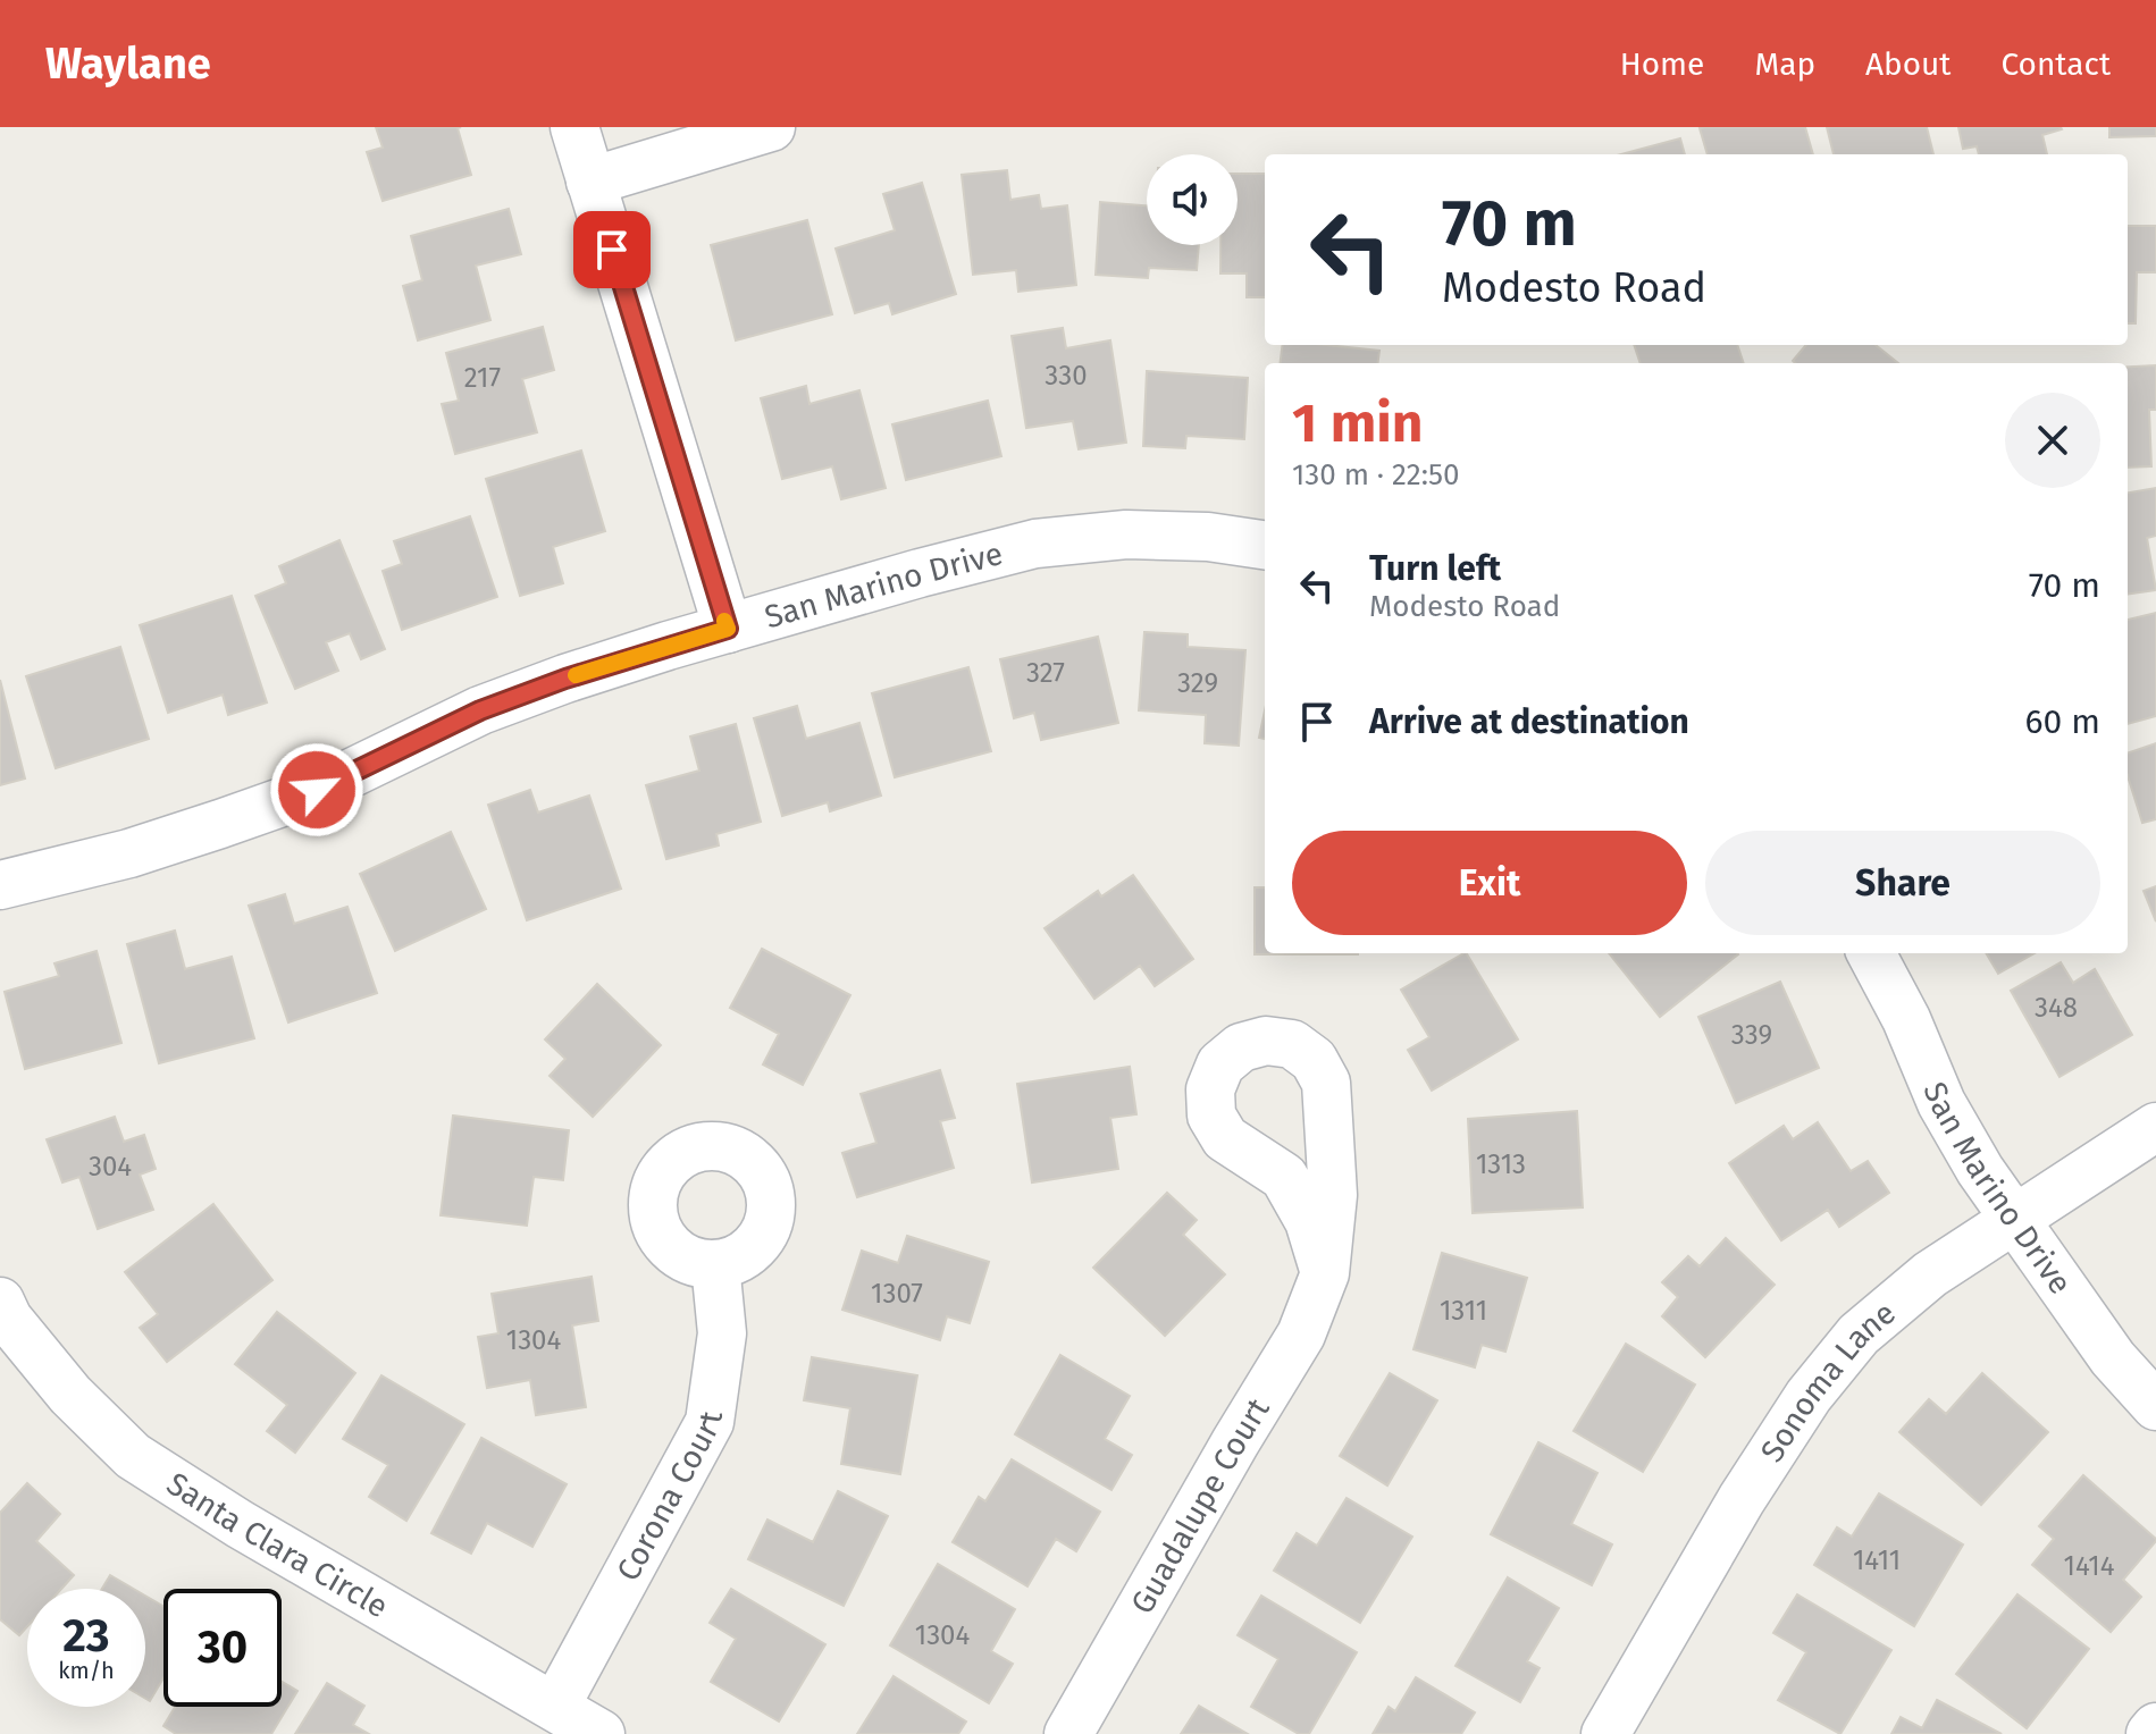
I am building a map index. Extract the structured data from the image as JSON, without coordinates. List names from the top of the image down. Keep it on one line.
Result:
{"streets":{"street":["San Marino Drive","Sonoma Lane","Corona Court","Guadalupe Court","Santa Clara Circle"]},"crossings":[["San Marino Drive","Sonoma Lane"],["Corona Court","Santa Clara Circle"]],"house_numbers":["330","217","327","329","348","339","1313","304","1307","1311","1304","1411","1414","1304"],"page":{"header":"Waylane","nav":["Home","Map","About","Contact"],"turn":["70 m","Modesto Road"],"heading":["1 min","130 m · 22:50"],"list":[{"name":"Turn left","note":"Modesto Road","value":"70 m"},{"name":"Arrive at destination","value":"60 m"}],"buttons":["Exit","Share"],"speed":"23 km/h","limit":"30"}}
